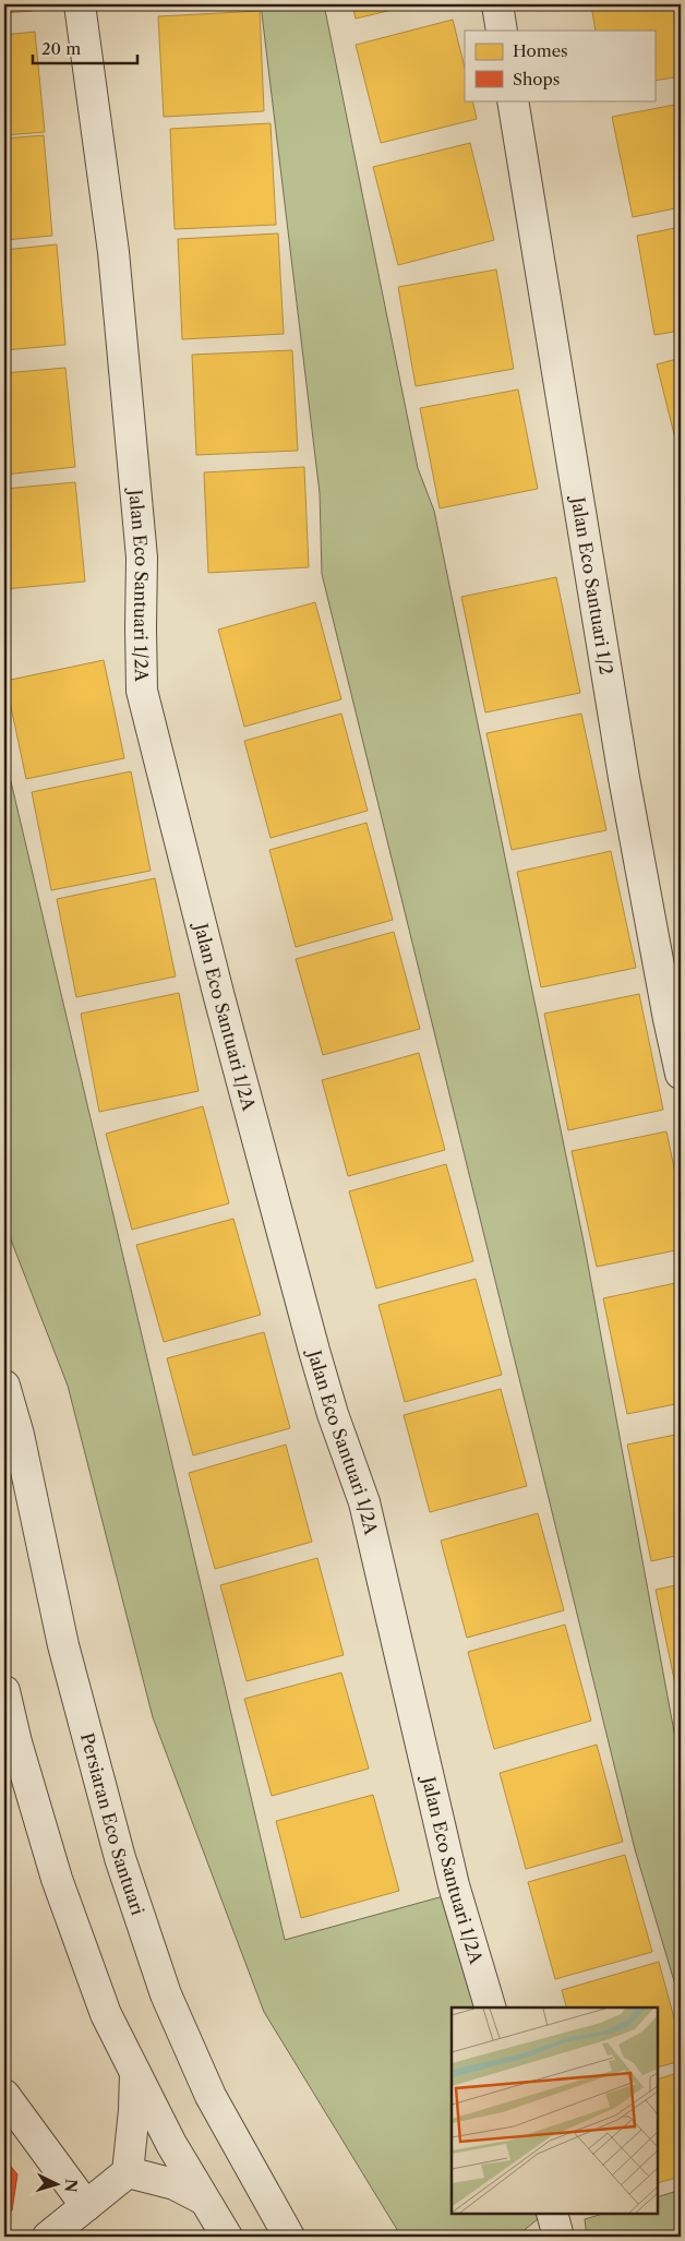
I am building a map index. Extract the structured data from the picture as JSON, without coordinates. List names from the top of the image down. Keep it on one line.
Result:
{"streets":{"street":["Jalan Eco Santuari 1/2A","Jalan Eco Santuari 1/2","Persiaran Eco Santuari"]},"legend":["Homes","Shops"],"scale_bar":"20 m","north":"right"}
